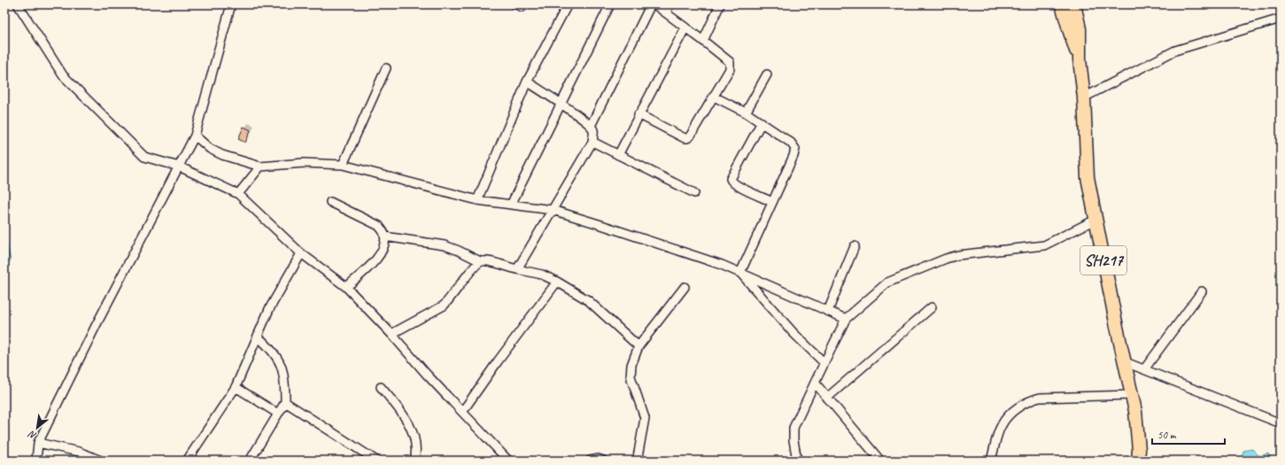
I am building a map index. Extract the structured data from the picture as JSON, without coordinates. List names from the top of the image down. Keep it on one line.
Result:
{"streets":{"main road":["SH217"]},"scale_bar":"50 m","north":"bottom left"}
